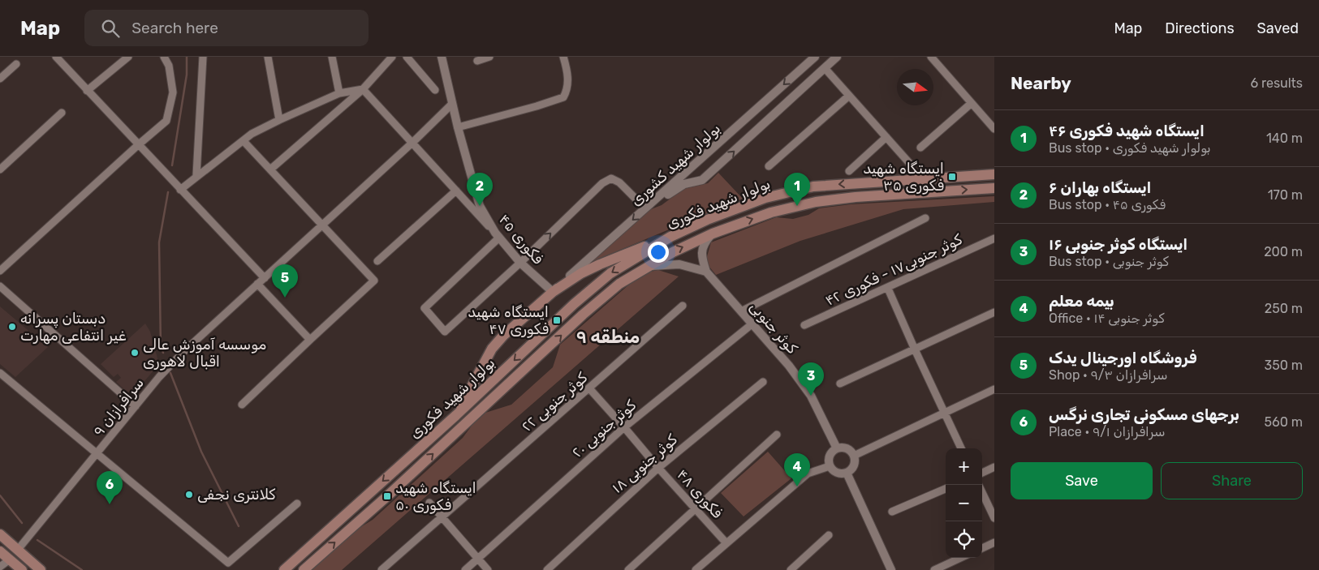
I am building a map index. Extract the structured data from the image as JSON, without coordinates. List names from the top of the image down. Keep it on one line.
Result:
{"streets":{"main road":["بولوار شهید فکوری"],"street":["بولوار شهید کشوری","فکوری ۴۵","کوثر جنوبی۱۷ - فکوری ۴۲","کوثر جنوبی","کوثر جنوبی ۲۲","سرافرازان ۹","کوثر جنوبی ۲۰","کوثر جنوبی ۱۸","فکوری ۴۸"]},"crossings":[["بولوار شهید کشوری","فکوری ۴۵"],["فکوری ۴۵","سرافرازان ۹"],["کوثر جنوبی","کوثر جنوبی ۲۰"],["کوثر جنوبی ۲۲","فکوری ۴۸"],["کوثر جنوبی ۲۰","فکوری ۴۸"],["کوثر جنوبی ۱۸","فکوری ۴۸"]],"districts":["منطقه ۹"],"places":{"transit":["ایستگاه شهید فکوری ۳۵","ایستگاه شهید فکوری ۴۷","ایستگاه شهید فکوری ۵۰"],"other":["دبستان پسرانه غیر انتفاعی مهارت","موسسه آموزش عالی اقبال لاهوری","کلانتری نجفی"]},"north":"right","page":{"header":"Map","search":"Search here","nav":["Map","Directions","Saved"],"heading":["Nearby","6 results"],"list":[{"mark":"1","name":"ایستگاه شهید فکوری ۴۶","note":"Bus stop · بولوار شهید فکوری","value":"140 m"},{"mark":"2","name":"ایستگاه بهاران ۶","note":"Bus stop · فکوری ۴۵","value":"170 m"},{"mark":"3","name":"ایستگاه کوثر جنوبی ۱۶","note":"Bus stop · کوثر جنوبی","value":"200 m"},{"mark":"4","name":"بیمه معلم","note":"Office · کوثر جنوبی ۱۴","value":"250 m"},{"mark":"5","name":"فروشگاه اورجینال یدک","note":"Shop · سرافرازان ۹/۳","value":"350 m"},{"mark":"6","name":"برجهای مسکونی تجاری نرگس","note":"Place · سرافرازان ۹/۱","value":"560 m"}],"pins":["1","2","5","3","4","6"],"map_buttons":["+","−"],"buttons":["Save","Share"]}}
